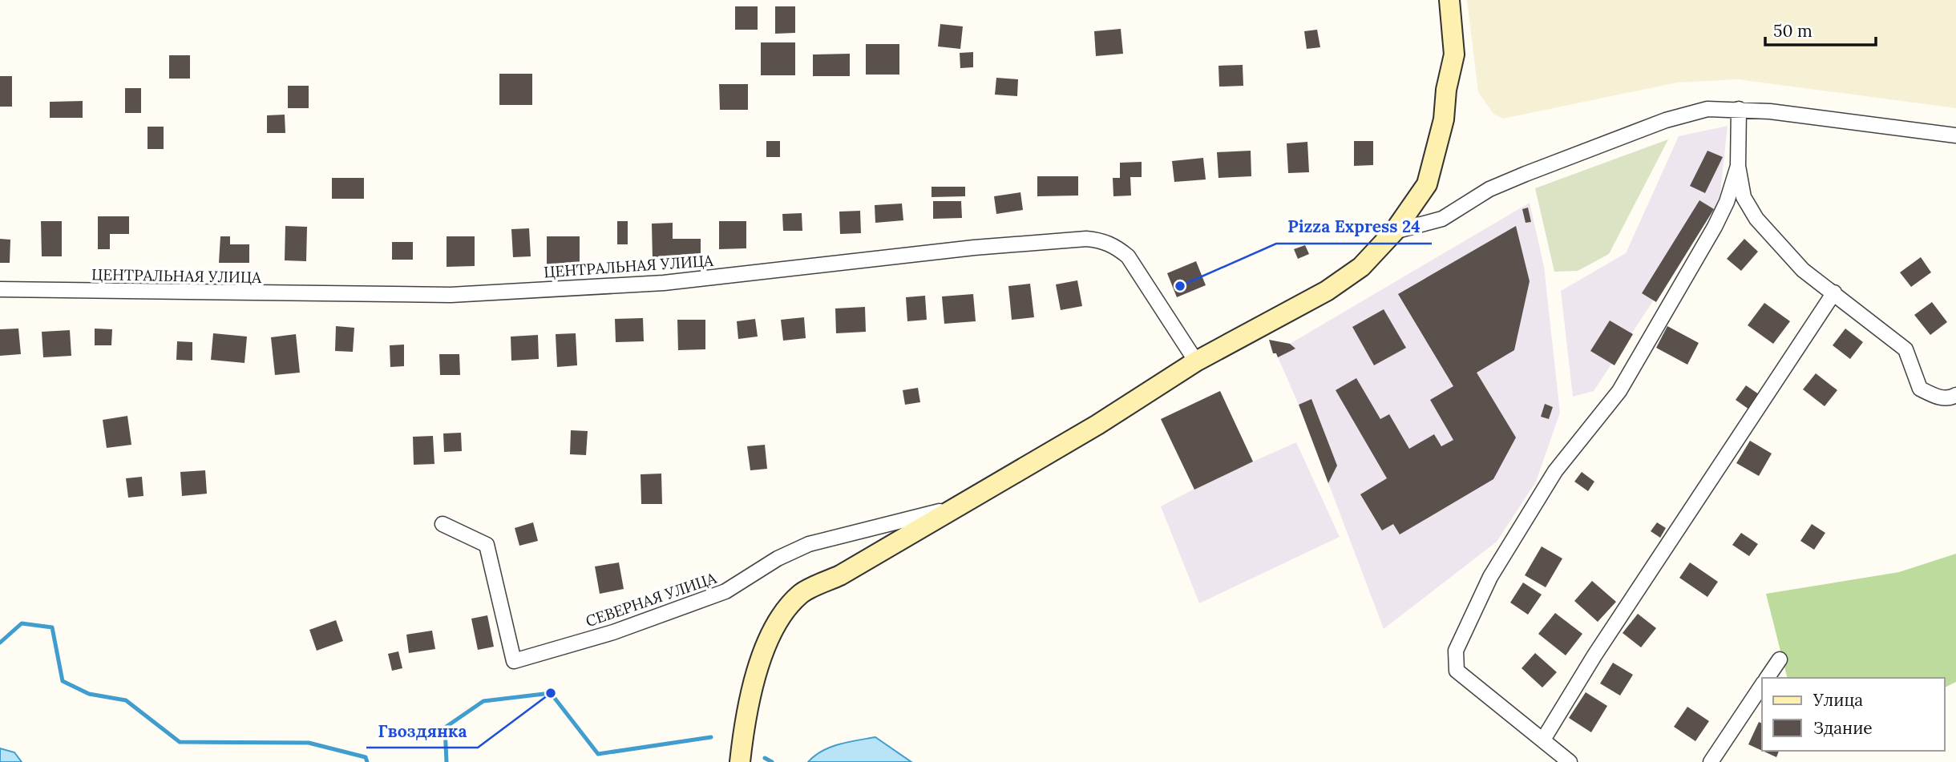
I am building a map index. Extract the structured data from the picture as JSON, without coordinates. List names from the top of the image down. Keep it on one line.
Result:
{"streets":{"street":["ЦЕНТРАЛЬНАЯ УЛИЦА","СЕВЕРНАЯ УЛИЦА"]},"places":["Pizza Express 24","Гвоздянка"],"legend":["Улица","Здание"],"scale_bar":"50 m"}
